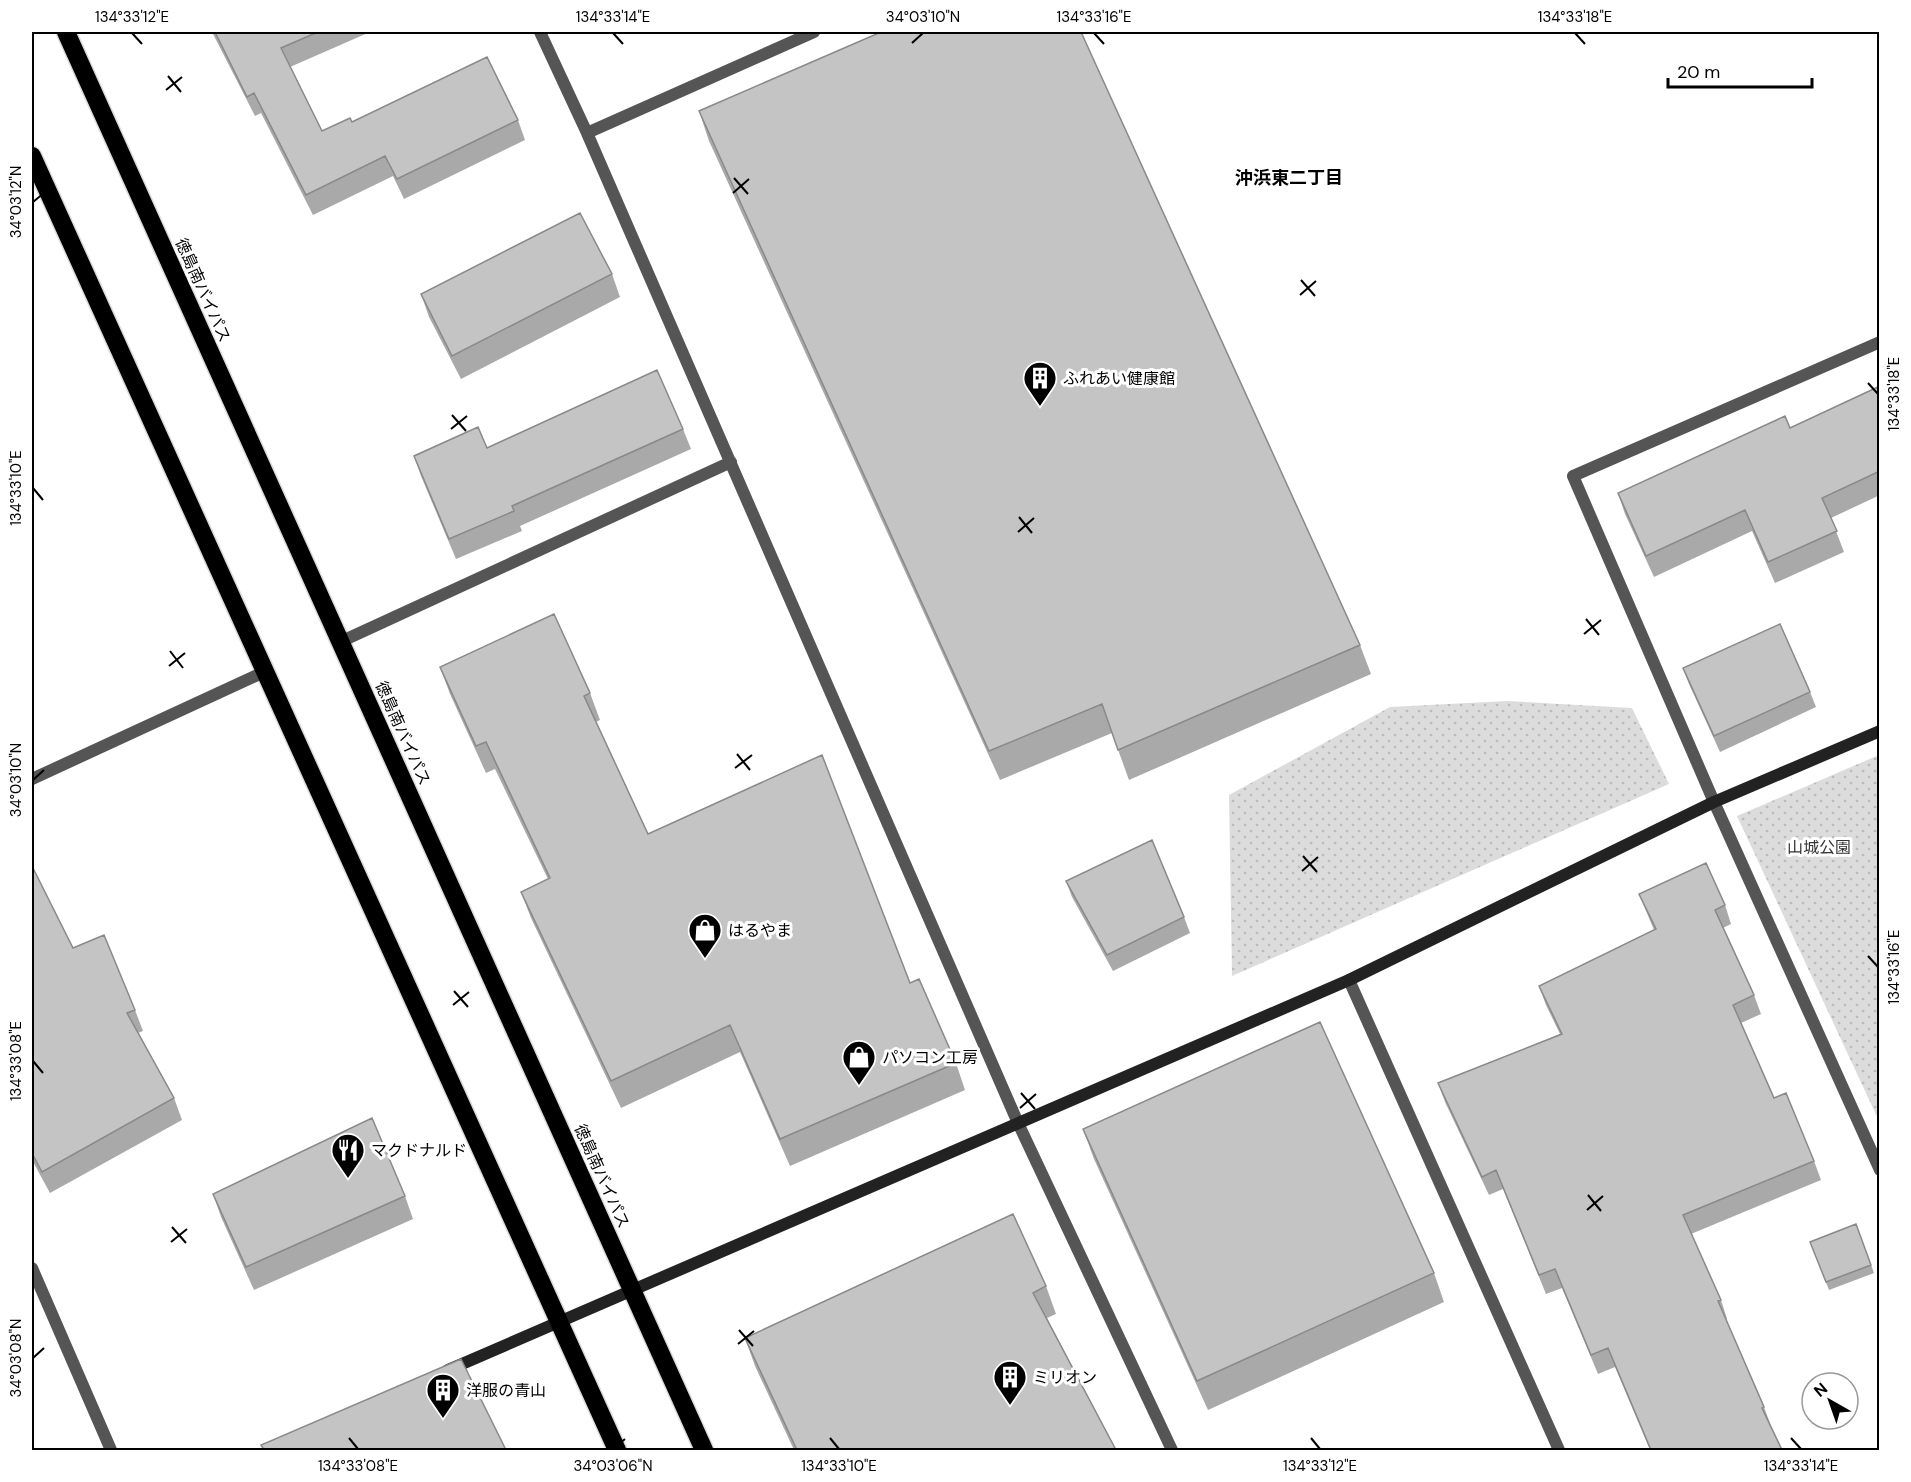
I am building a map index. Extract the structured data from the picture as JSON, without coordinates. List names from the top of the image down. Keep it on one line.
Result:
{"streets":{"highway":["徳島南バイパス"]},"districts":["沖浜東二丁目"],"parks":["山城公園"],"places":{"building":["ふれあい健康館","ミリオン","洋服の青山"],"shop":["はるやま","パソコン工房"],"restaurant":["マクドナルド"]},"scale_bar":"20 m","north":"top left","coordinates":["134°33'12\"E","134°33'14\"E","34°03'10\"N","134°33'16\"E","134°33'18\"E","34°03'12\"N","134°33'10\"E","134°33'08\"E","34°03'08\"N","34°03'06\"N"]}
